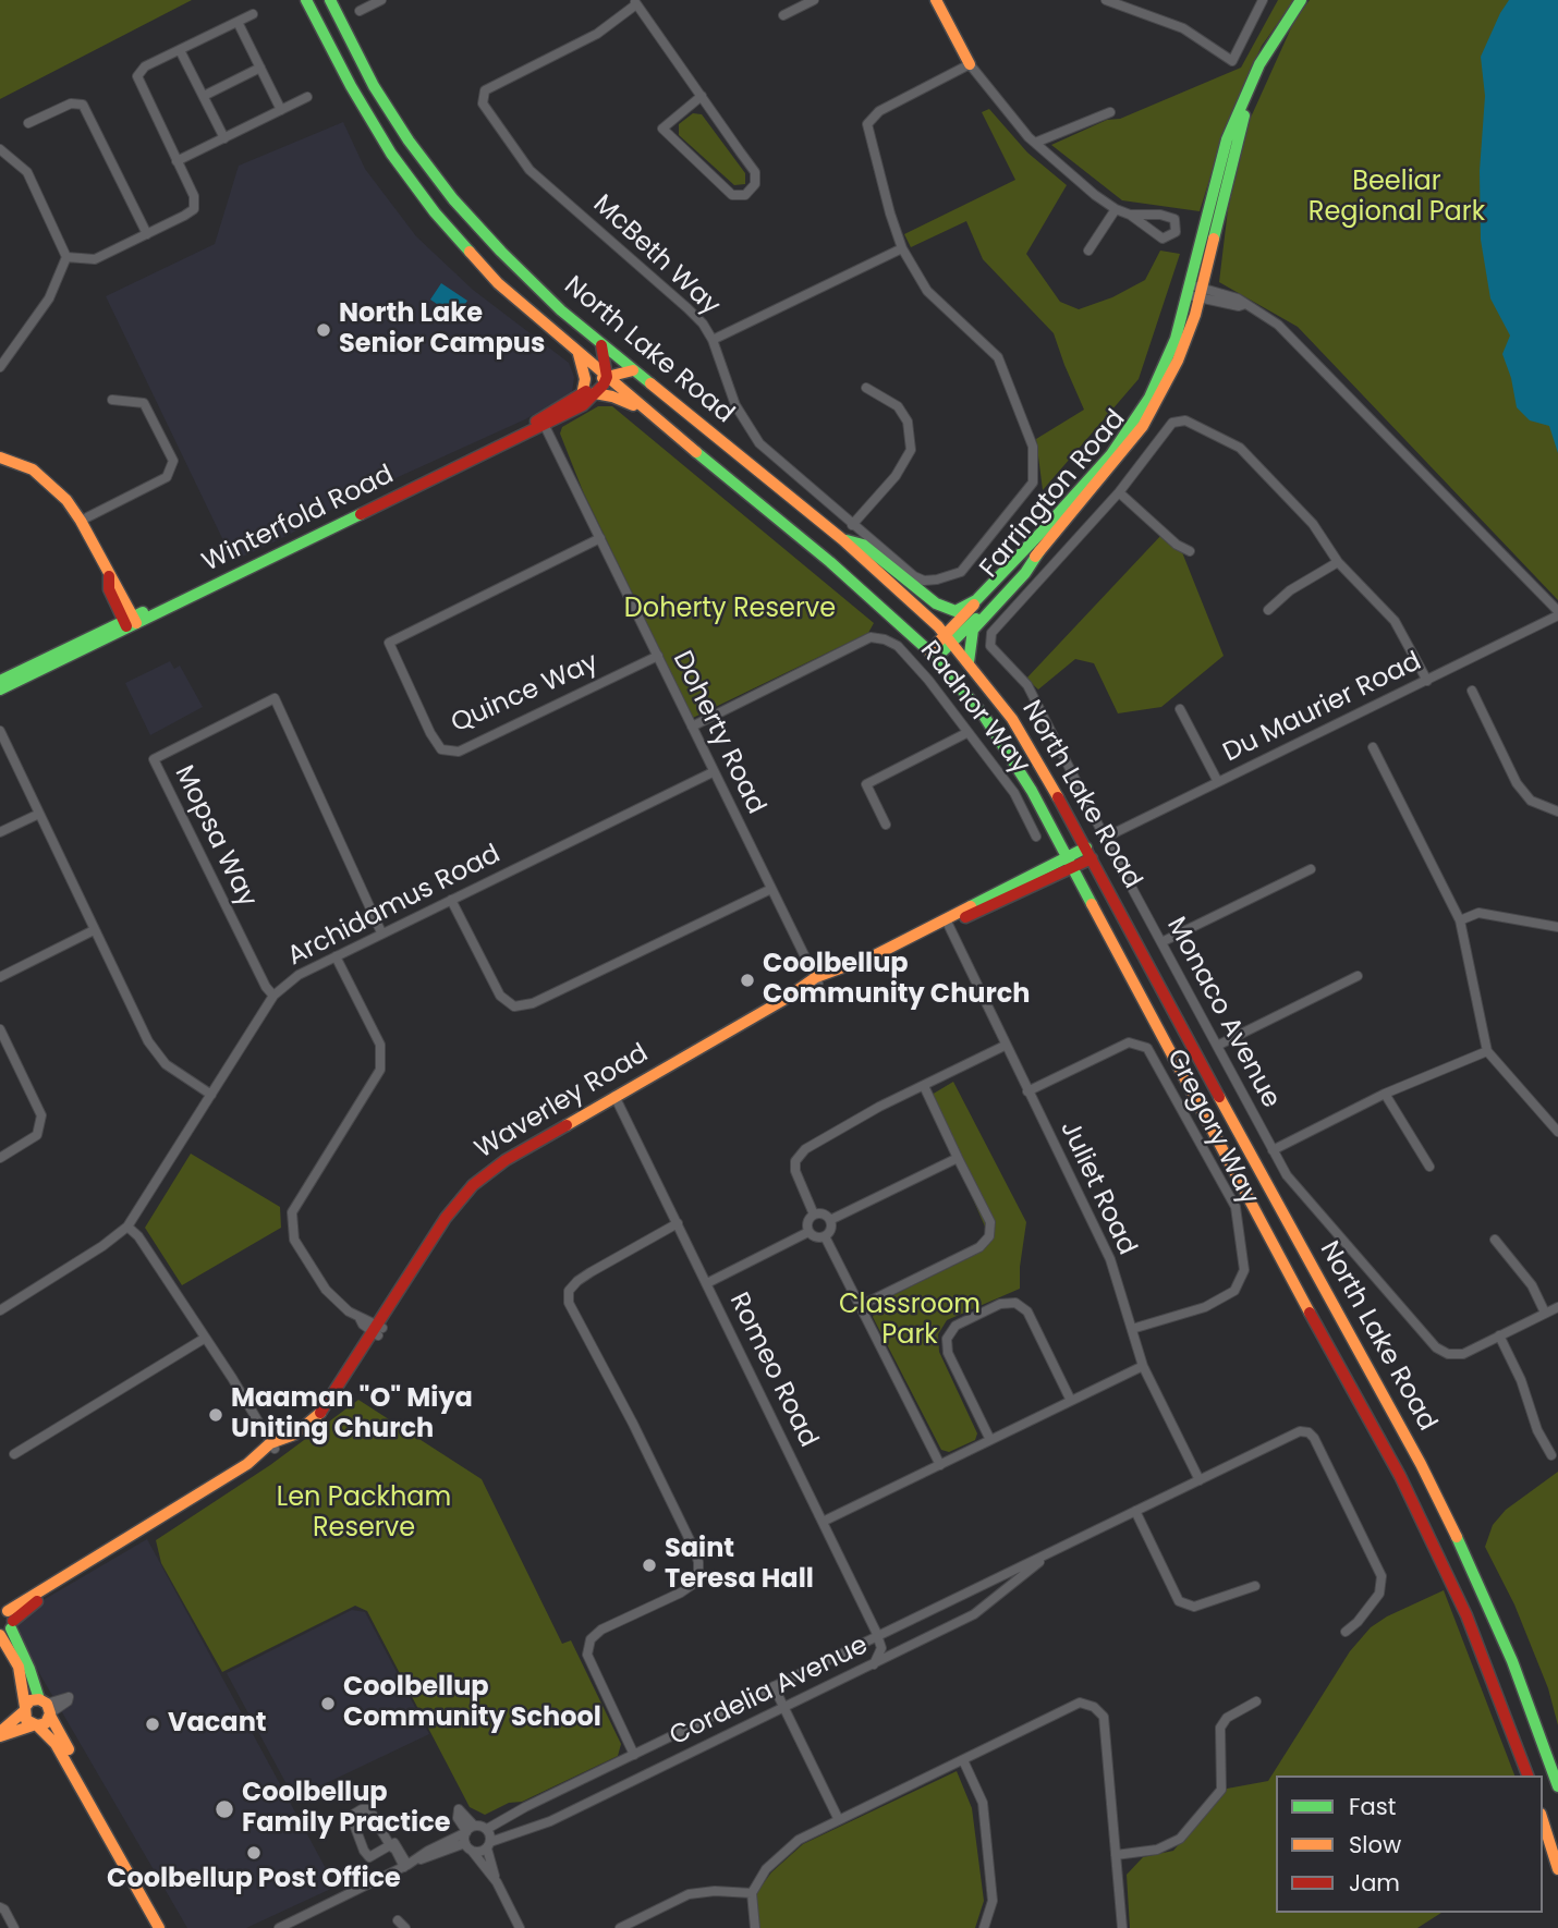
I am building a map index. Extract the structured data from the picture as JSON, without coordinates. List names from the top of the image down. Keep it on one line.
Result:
{"streets":{"main road":["North Lake Road","Farrington Road","Winterfold Road","Waverley Road"],"street":["McBeth Way","Quince Way","Radnor Way","Du Maurier Road","Doherty Road","Mopsa Way","Archidamus Road","Monaco Avenue","Gregory Way","Juliet Road","Romeo Road","Cordelia Avenue"]},"crossings":[["North Lake Road","Farrington Road"],["North Lake Road","Winterfold Road"],["North Lake Road","Waverley Road"],["Winterfold Road","Doherty Road"],["Quince Way","Doherty Road"],["Radnor Way","Doherty Road"],["Du Maurier Road","Monaco Avenue"],["Doherty Road","Archidamus Road"],["Doherty Road","Waverley Road"],["Mopsa Way","Archidamus Road"],["Waverley Road","Juliet Road"],["Waverley Road","Romeo Road"],["Gregory Way","Juliet Road"],["Juliet Road","Cordelia Avenue"],["Romeo Road","Cordelia Avenue"]],"parks":["Beeliar Regional Park","Doherty Reserve","Classroom Park","Len Packham Reserve"],"places":["North Lake Senior Campus","Coolbellup Community Church","Maaman \"O\" Miya Uniting Church","Saint Teresa Hall","Coolbellup Community School","Vacant","Coolbellup Family Practice","Coolbellup Post Office"],"legend":["Fast","Slow","Jam"]}
